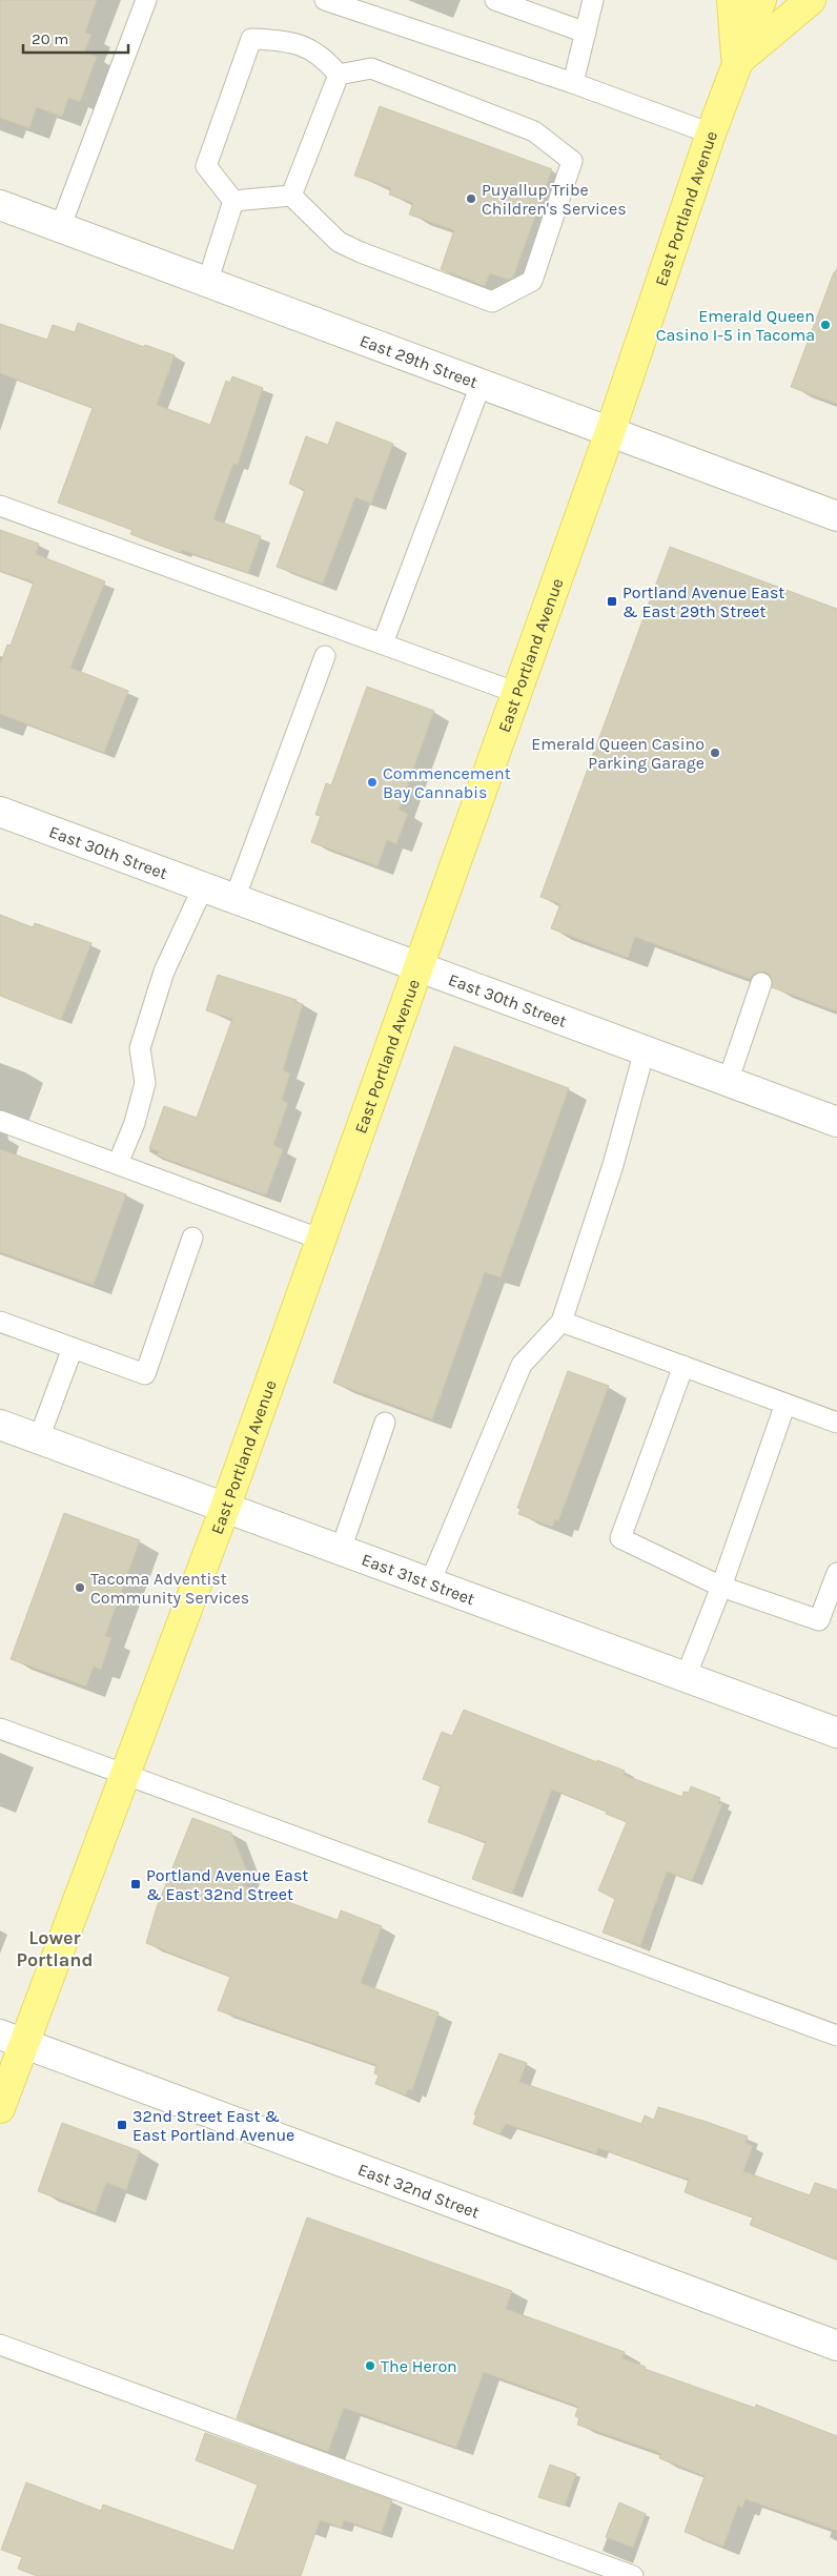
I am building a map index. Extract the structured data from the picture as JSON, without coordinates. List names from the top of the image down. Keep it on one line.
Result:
{"streets":{"main road":["East Portland Avenue"],"street":["East 29th Street","East 30th Street","East 31st Street","East 32nd Street"]},"crossings":[["East Portland Avenue","East 29th Street"],["East Portland Avenue","East 30th Street"],["East Portland Avenue","East 31st Street"],["East Portland Avenue","East 32nd Street"]],"districts":["Lower Portland"],"places":{"other":["Puyallup Tribe Children's Services","Emerald Queen Casino I-5 in Tacoma","Emerald Queen Casino Parking Garage","Commencement Bay Cannabis","Tacoma Adventist Community Services","The Heron"],"transit":["Portland Avenue East & East 29th Street","Portland Avenue East & East 32nd Street","32nd Street East & East Portland Avenue"]},"scale_bar":"20 m"}
